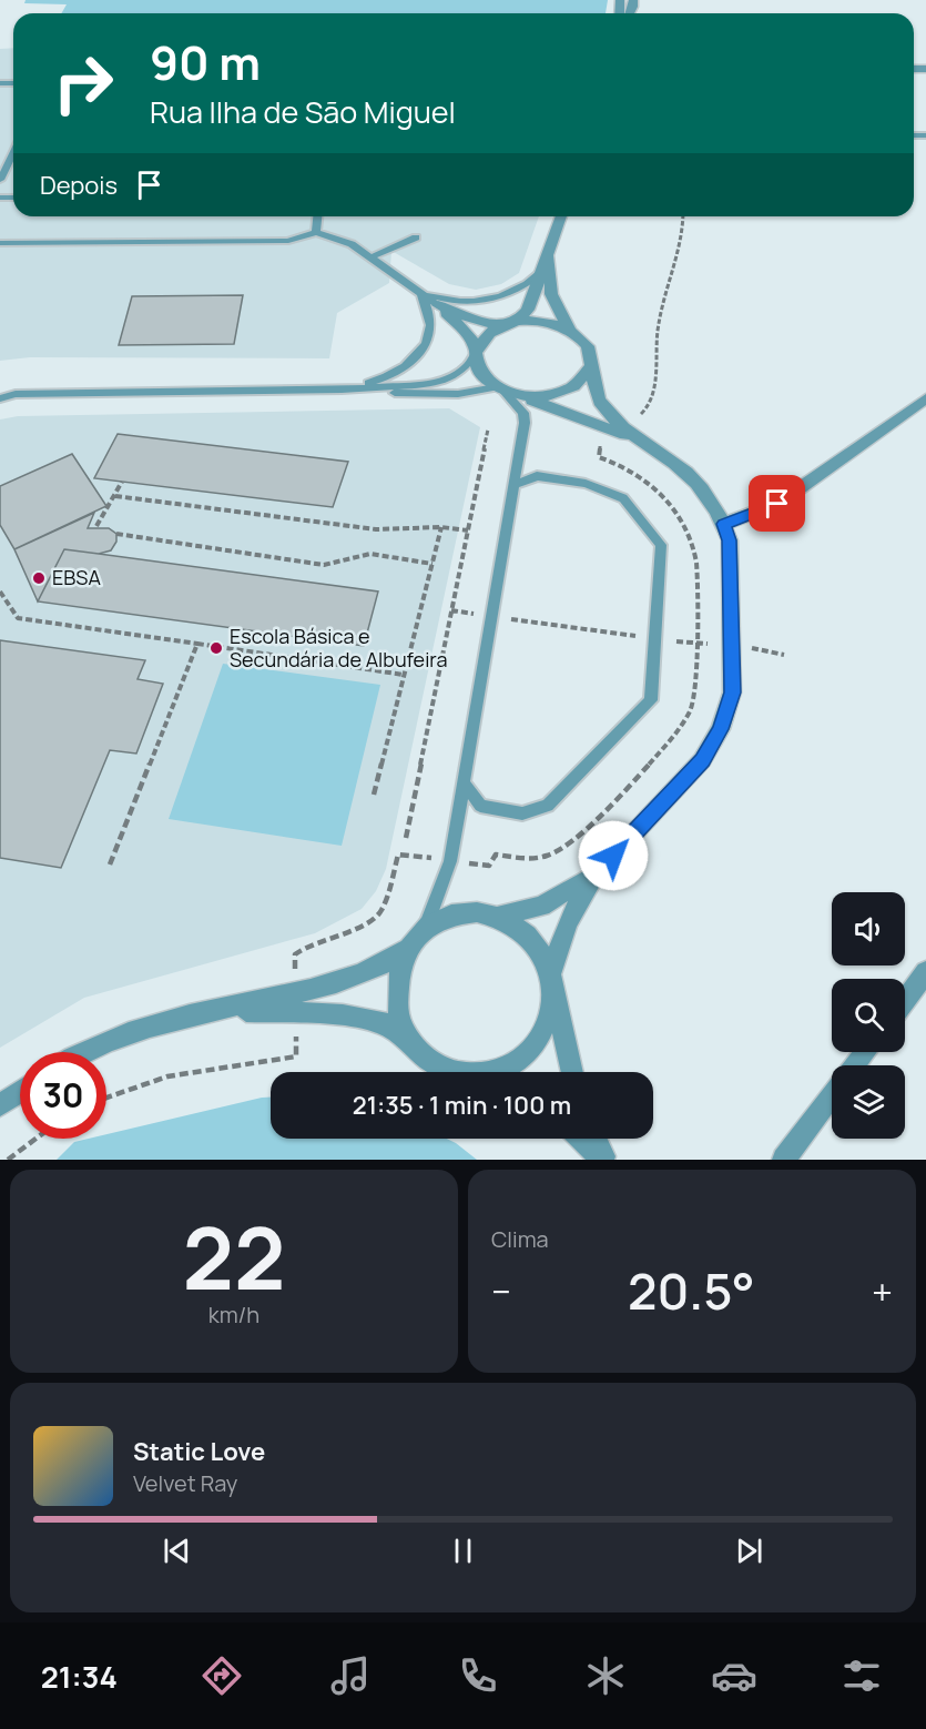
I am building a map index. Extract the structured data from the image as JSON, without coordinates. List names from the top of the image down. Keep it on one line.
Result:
{"places":["EBSA","Escola Básica e Secundária de Albufeira"],"page":{"turn":["90 m","Rua Ilha de São Miguel"],"then":"Depois","limit":"30","trip":"21:35 · 1 min · 100 m","tile":[["22","km/h"],"Clima"],"heat":["−","20.5°","+"],"song":["Static Love","Velvet Ray"],"tabs":"21:34"}}
